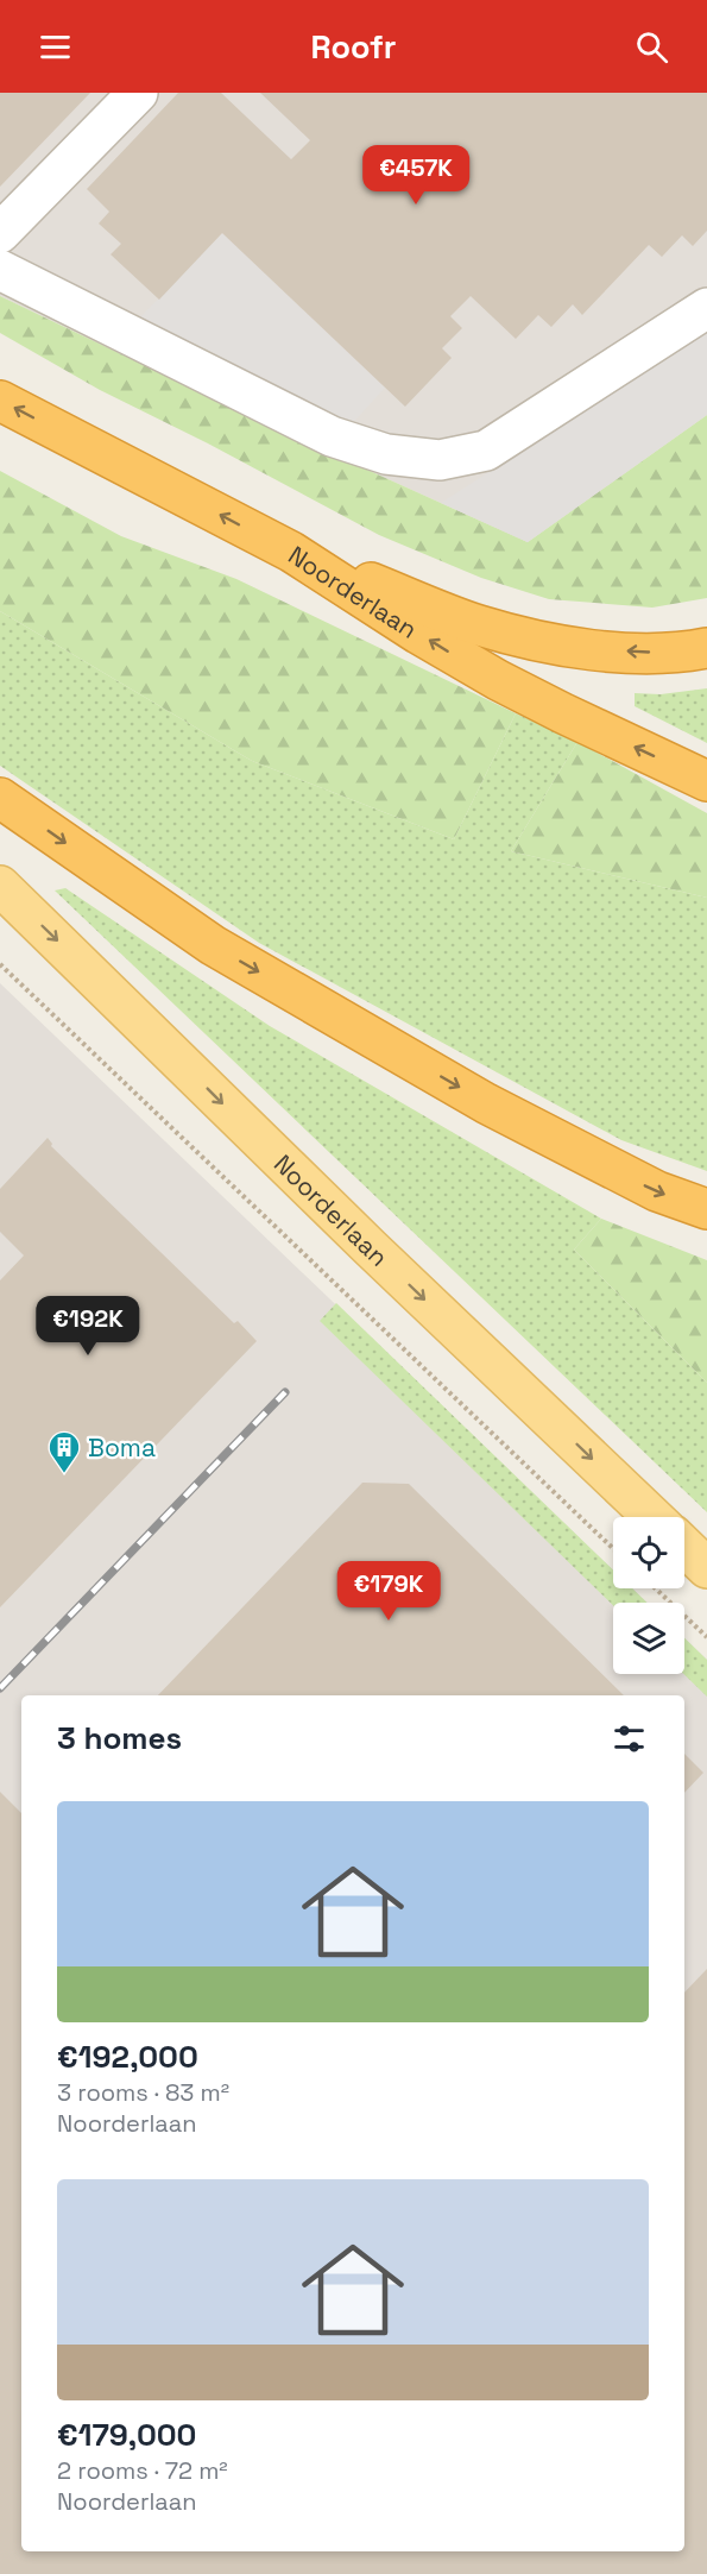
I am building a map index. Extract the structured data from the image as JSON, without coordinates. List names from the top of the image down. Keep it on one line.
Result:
{"streets":{"highway":["Noorderlaan"]},"places":{"building":["Boma"]},"page":{"header":"Roofr","price":["€457K","€192K","€179K"],"heading":"3 homes","list":[{"name":"€192,000","note":"3 rooms · 83 m² · Noorderlaan"},{"name":"€179,000","note":"2 rooms · 72 m² · Noorderlaan"}]}}
